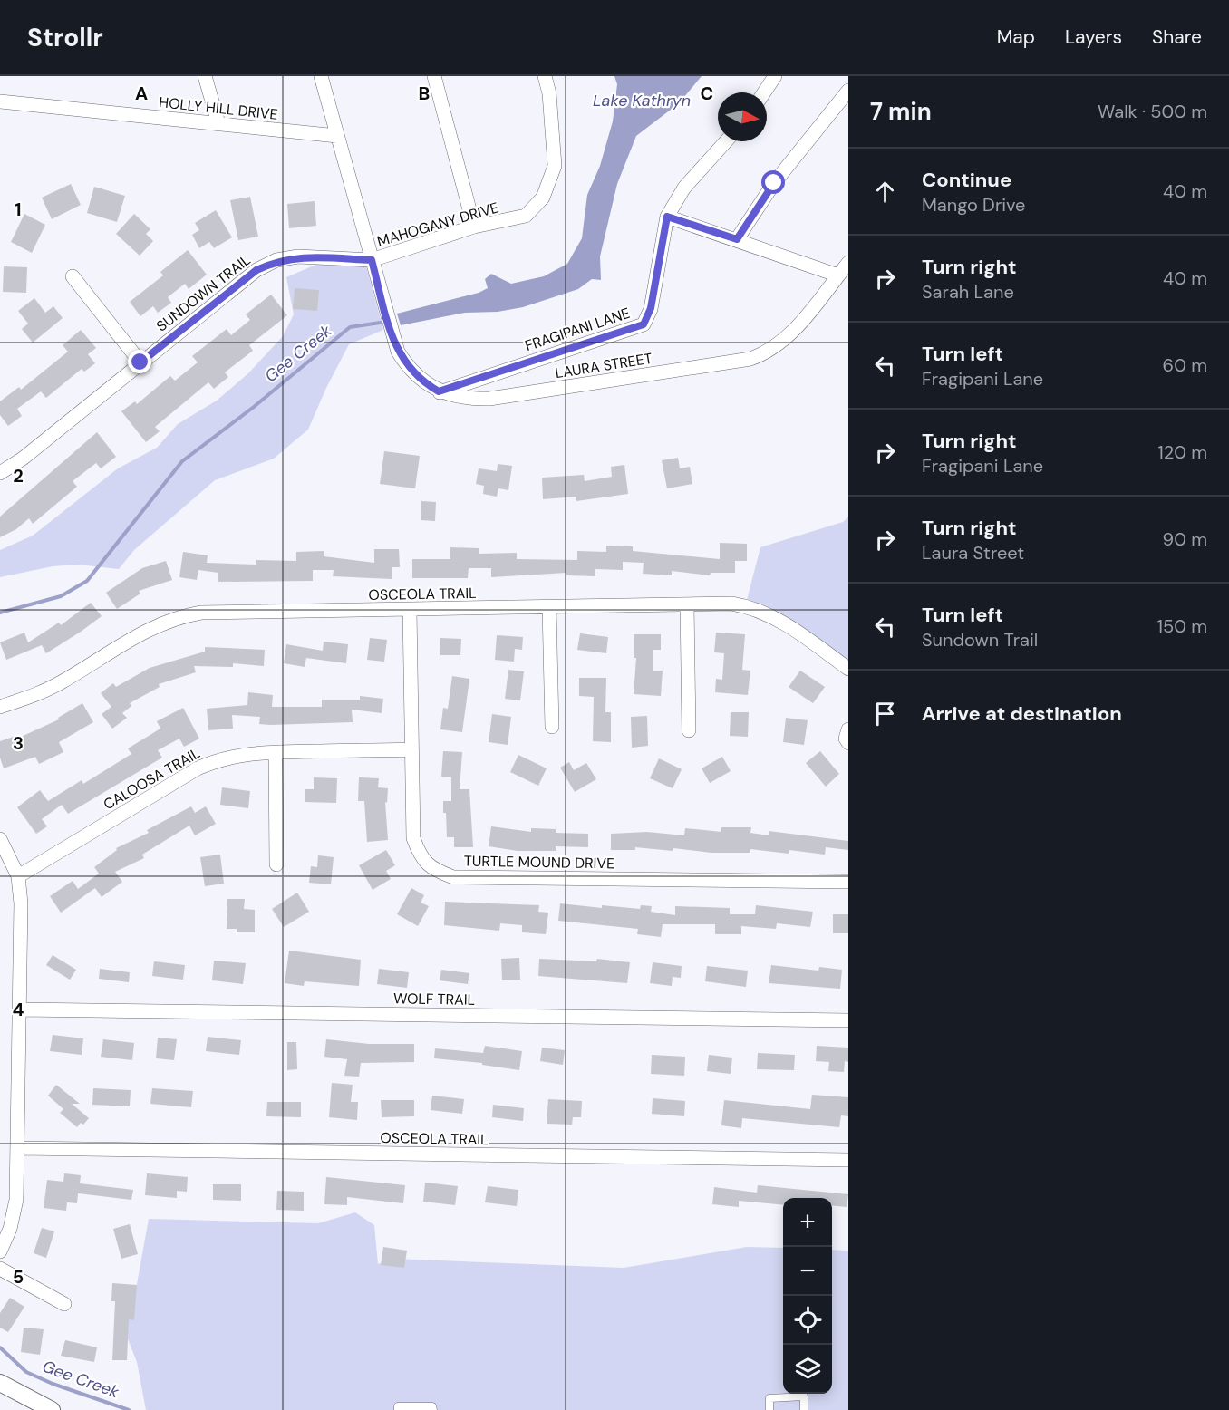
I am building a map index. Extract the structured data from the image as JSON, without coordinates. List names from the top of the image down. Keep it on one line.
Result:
{"streets":{"street":["HOLLY HILL DRIVE","MAHOGANY DRIVE","SUNDOWN TRAIL","FRAGIPANI LANE","LAURA STREET","OSCEOLA TRAIL","CALOOSA TRAIL","TURTLE MOUND DRIVE","WOLF TRAIL"]},"crossings":[["HOLLY HILL DRIVE","LAURA STREET"],["MAHOGANY DRIVE","SUNDOWN TRAIL"],["MAHOGANY DRIVE","LAURA STREET"],["SUNDOWN TRAIL","LAURA STREET"],["FRAGIPANI LANE","LAURA STREET"],["OSCEOLA TRAIL","TURTLE MOUND DRIVE"],["CALOOSA TRAIL","TURTLE MOUND DRIVE"]],"water":["Lake Kathryn","Gee Creek"],"north":"right","page":{"header":"Strollr","nav":["Map","Layers","Share"],"heading":["7 min","Walk · 500 m"],"list":[["Continue","Mango Drive","40 m"],["Turn right","Sarah Lane","40 m"],["Turn left","Fragipani Lane","60 m"],["Turn right","Fragipani Lane","120 m"],["Turn right","Laura Street","90 m"],["Turn left","Sundown Trail","150 m"],"Arrive at destination"],"map_buttons":["+","−"]},"grid":{"columns":["A","B","C"],"rows":["1","2","3","4","5"]}}
